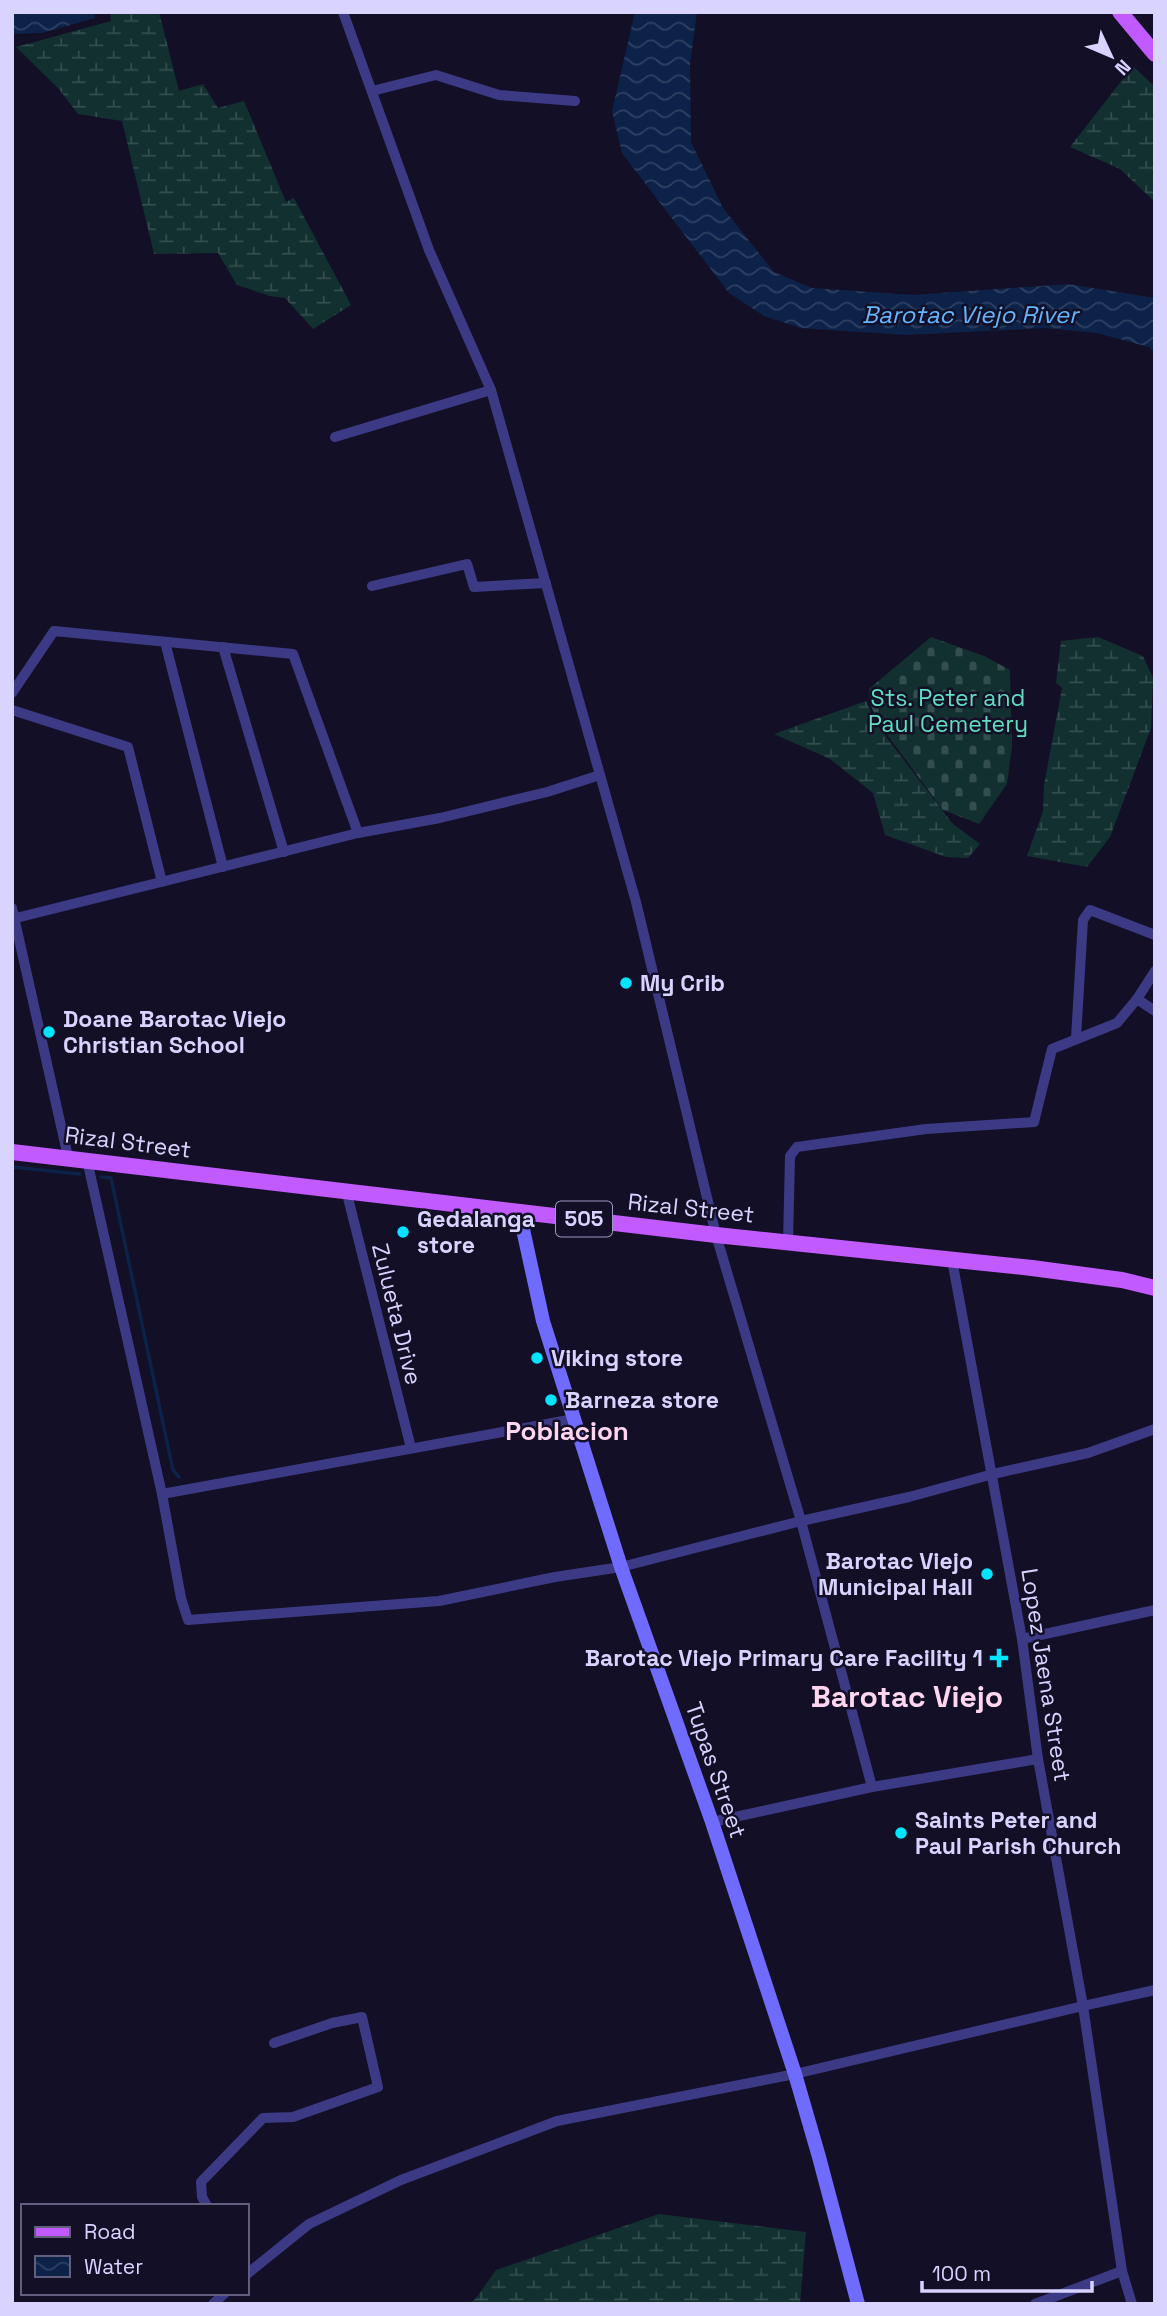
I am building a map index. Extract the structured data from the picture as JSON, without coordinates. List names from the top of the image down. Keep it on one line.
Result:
{"streets":{"main road":["Rizal Street","505"],"street":["Zulueta Drive","Lopez Jaena Street","Tupas Street"]},"crossings":[["Rizal Street","Zulueta Drive"],["Rizal Street","Lopez Jaena Street"],["Rizal Street","Tupas Street"]],"districts":["Poblacion","Barotac Viejo"],"water":["Barotac Viejo River"],"parks":["Sts. Peter and Paul Cemetery"],"places":{"other":["My Crib","Doane Barotac Viejo Christian School","Gedalanga store","Viking store","Barneza store","Barotac Viejo Municipal Hall","Saints Peter and Paul Parish Church"],"health":["Barotac Viejo Primary Care Facility 1"]},"legend":["Road","Water"],"scale_bar":"100 m","north":"bottom right"}
